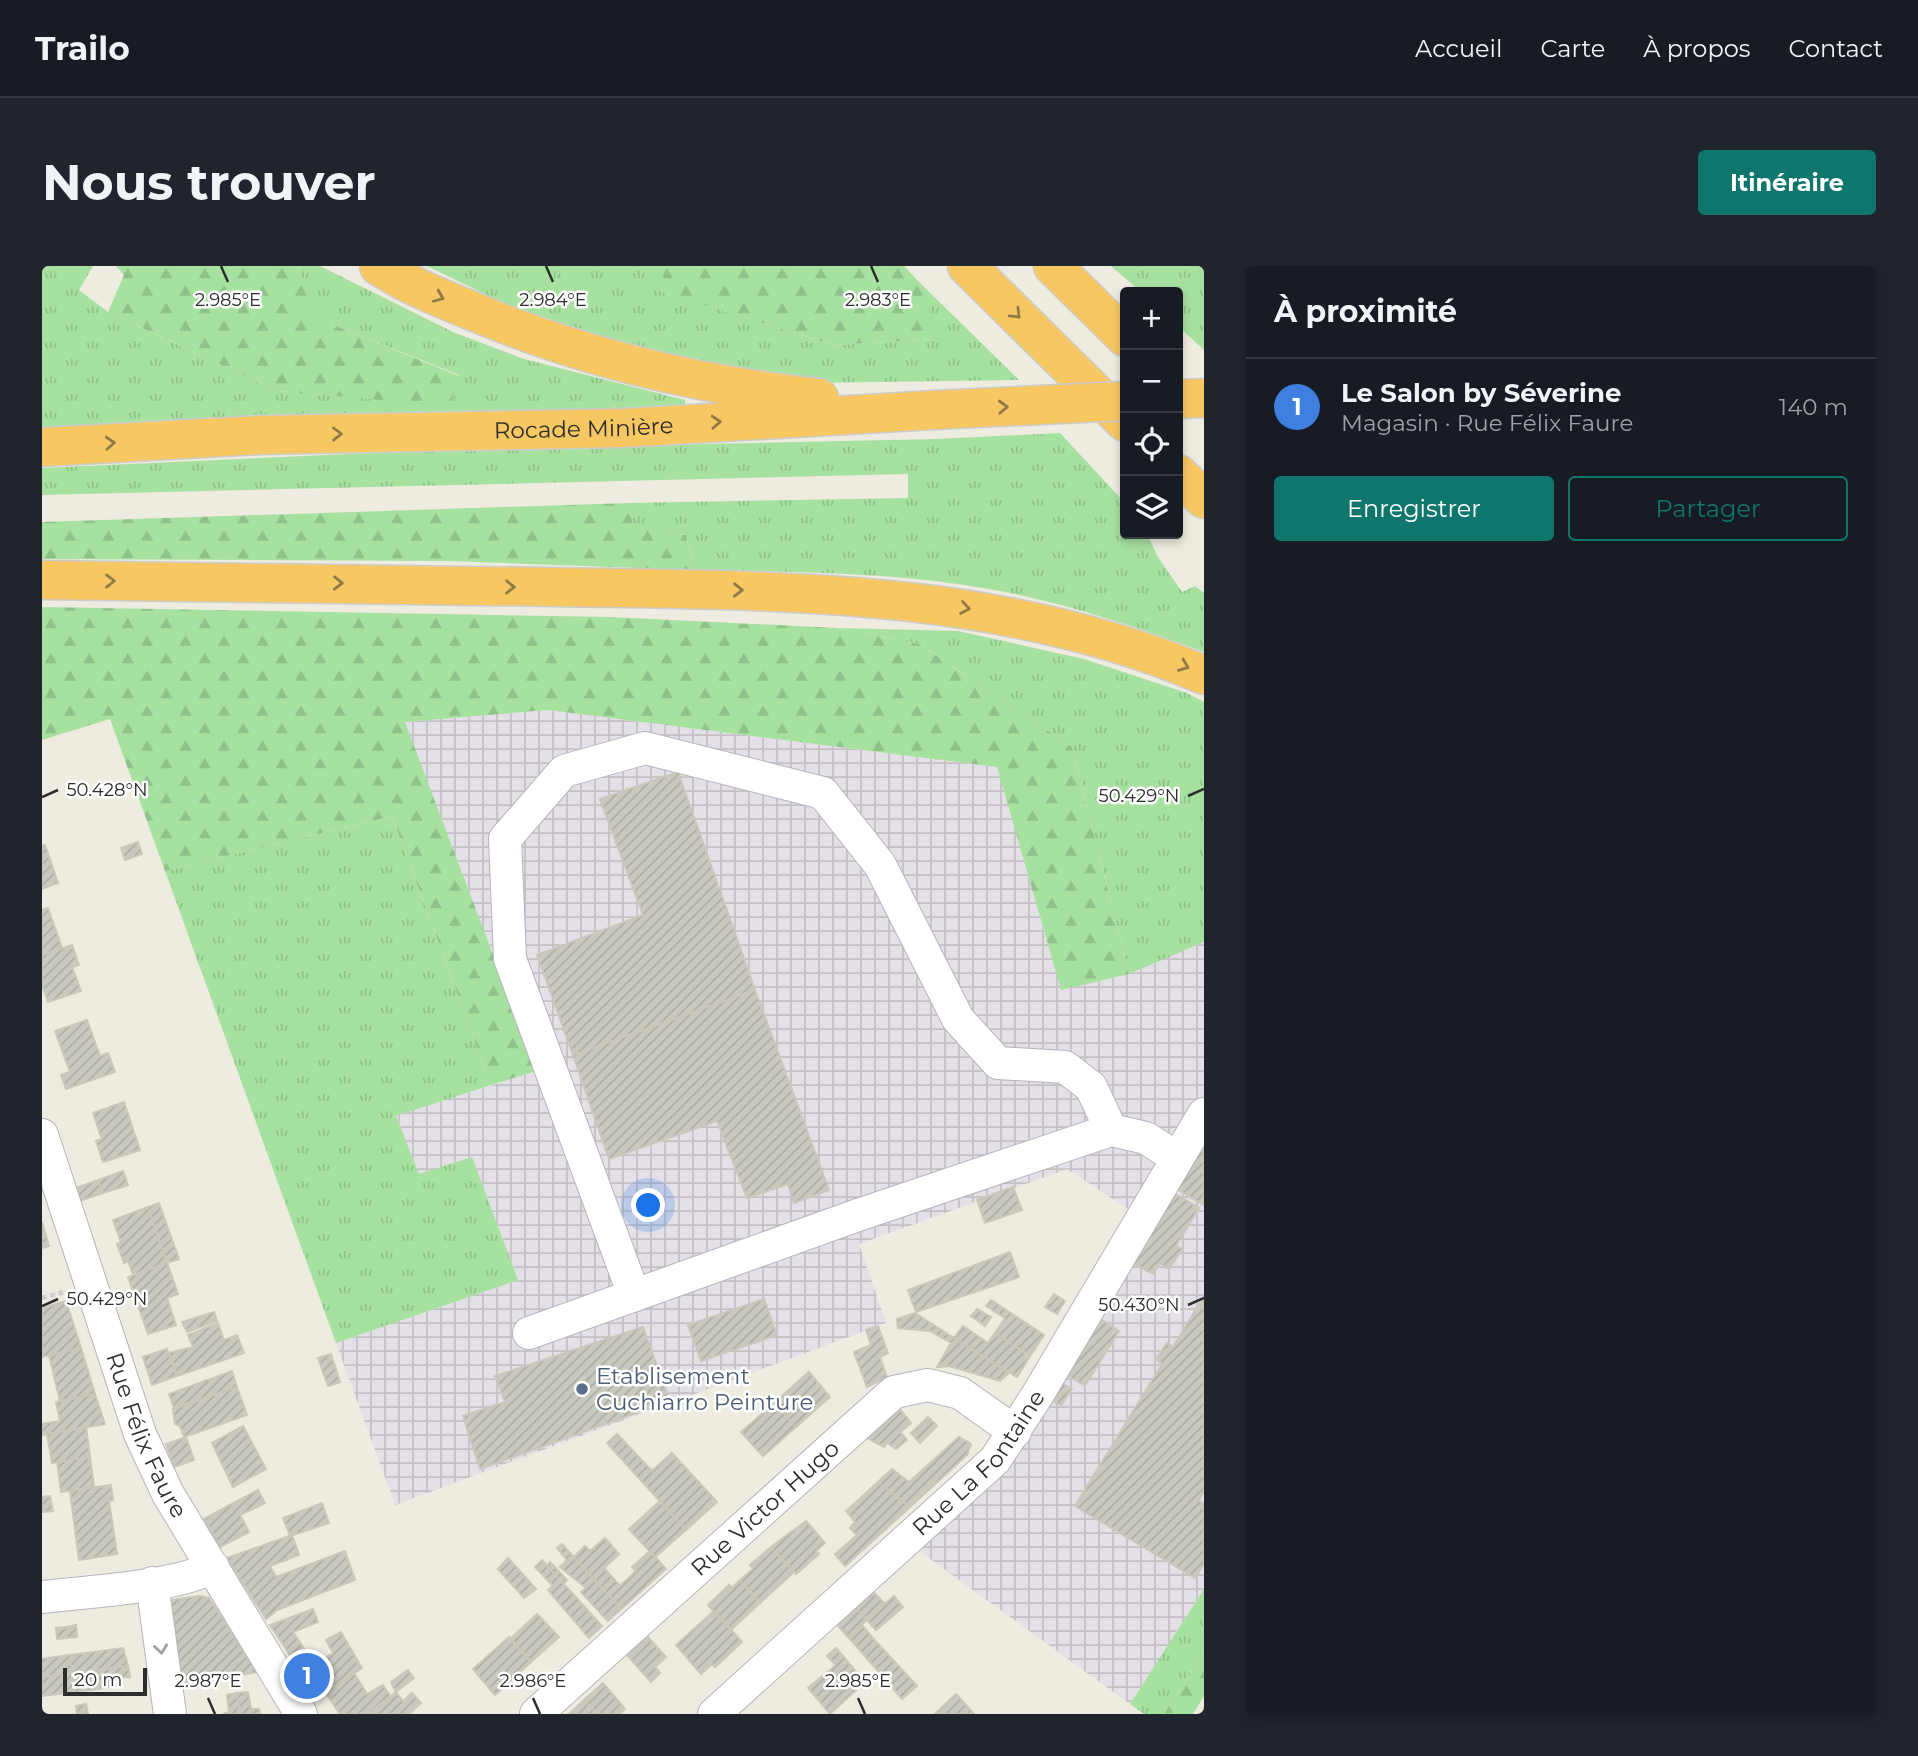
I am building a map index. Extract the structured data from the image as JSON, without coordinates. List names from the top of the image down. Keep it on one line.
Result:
{"streets":{"highway":["Rocade Minière"],"street":["Rue Félix Faure","Rue La Fontaine","Rue Victor Hugo"]},"crossings":[["Rue La Fontaine","Rue Victor Hugo"]],"places":["Etablisement Cuchiarro Peinture"],"scale_bar":"20 m","page":{"header":"Trailo","nav":["Accueil","Carte","À propos","Contact"],"buttons":["Itinéraire",["Enregistrer","Partager"]],"title":"Nous trouver","heading":"À proximité","map_buttons":["+","−"],"list":[{"mark":"1","name":"Le Salon by Séverine","note":"Magasin · Rue Félix Faure","value":"140 m"}],"pins":"1","scale":"20 m"},"coordinates":["2.985°E","2.984°E","2.983°E","50.428°N","50.429°N","50.430°N","2.987°E","2.986°E"]}
